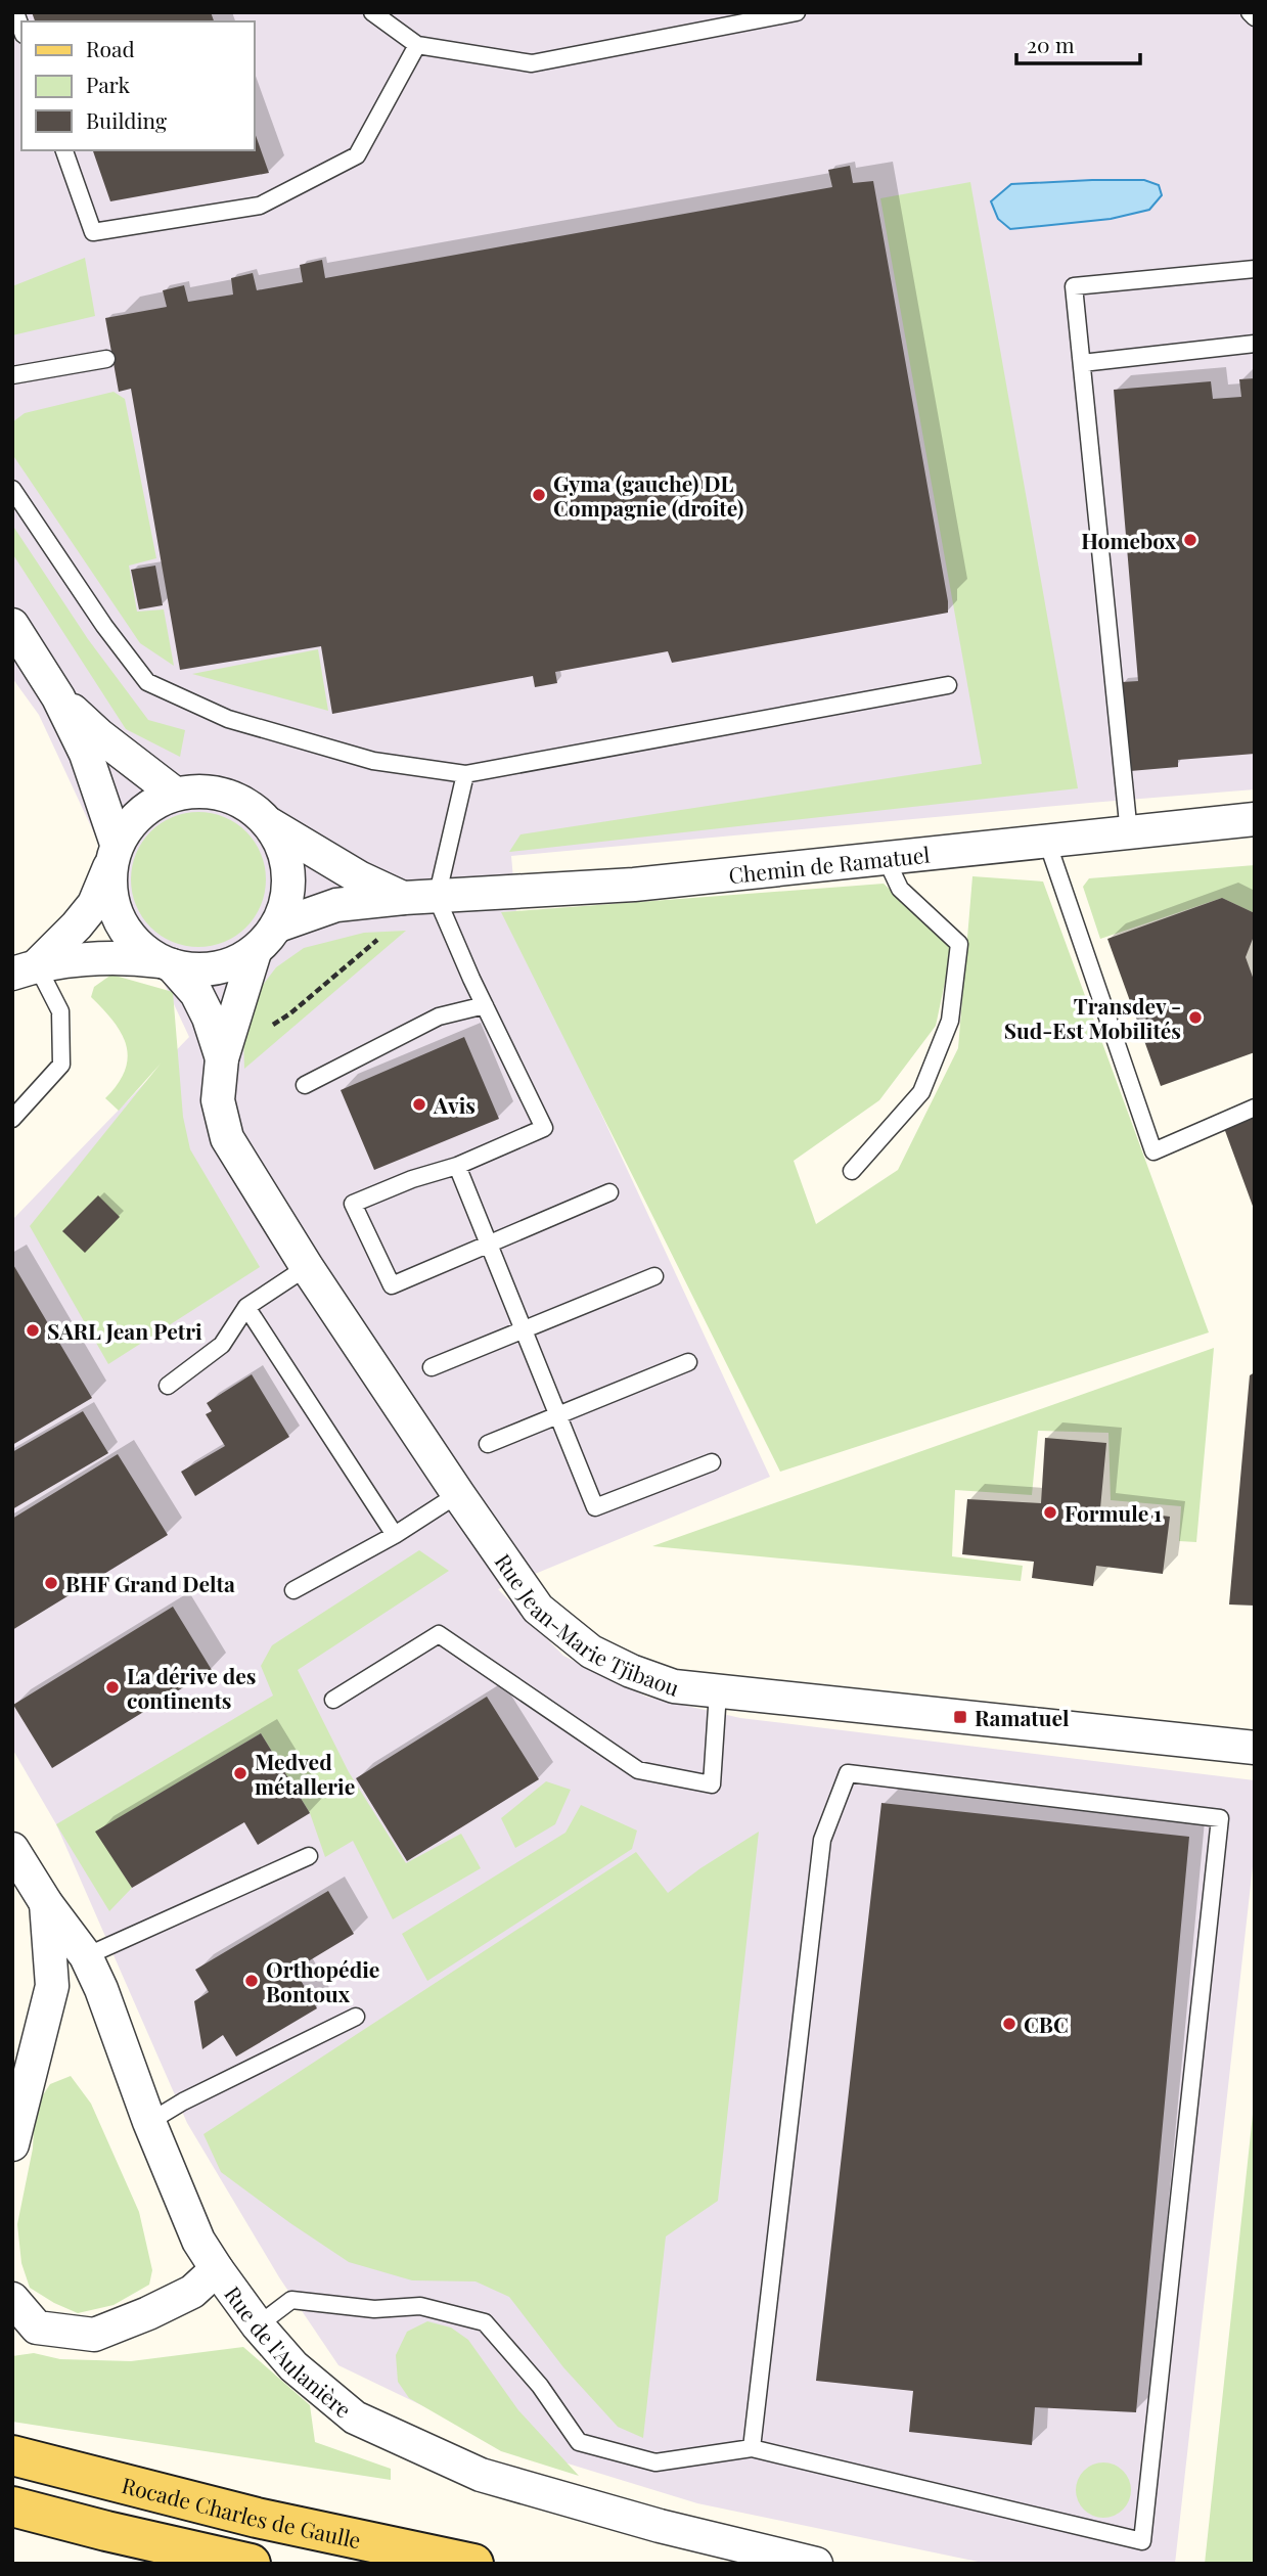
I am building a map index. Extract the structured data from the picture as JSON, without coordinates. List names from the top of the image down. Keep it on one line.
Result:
{"streets":{"main road":["Rocade Charles de Gaulle"],"street":["Chemin de Ramatuel","Rue Jean-Marie Tjibaou","Rue de l'Aulanière"]},"crossings":[["Chemin de Ramatuel","Rue Jean-Marie Tjibaou"]],"places":{"other":["Gyma (gauche) DL Compagnie (droite)","Homebox","Transdev - Sud-Est Mobilités","Avis","SARL Jean Petri","Formule 1","BHF Grand Delta","La dérive des continents","Medved métallerie","Orthopédie Bontoux","CBC"],"transit":["Ramatuel"]},"legend":["Road","Park","Building"],"scale_bar":"20 m"}
